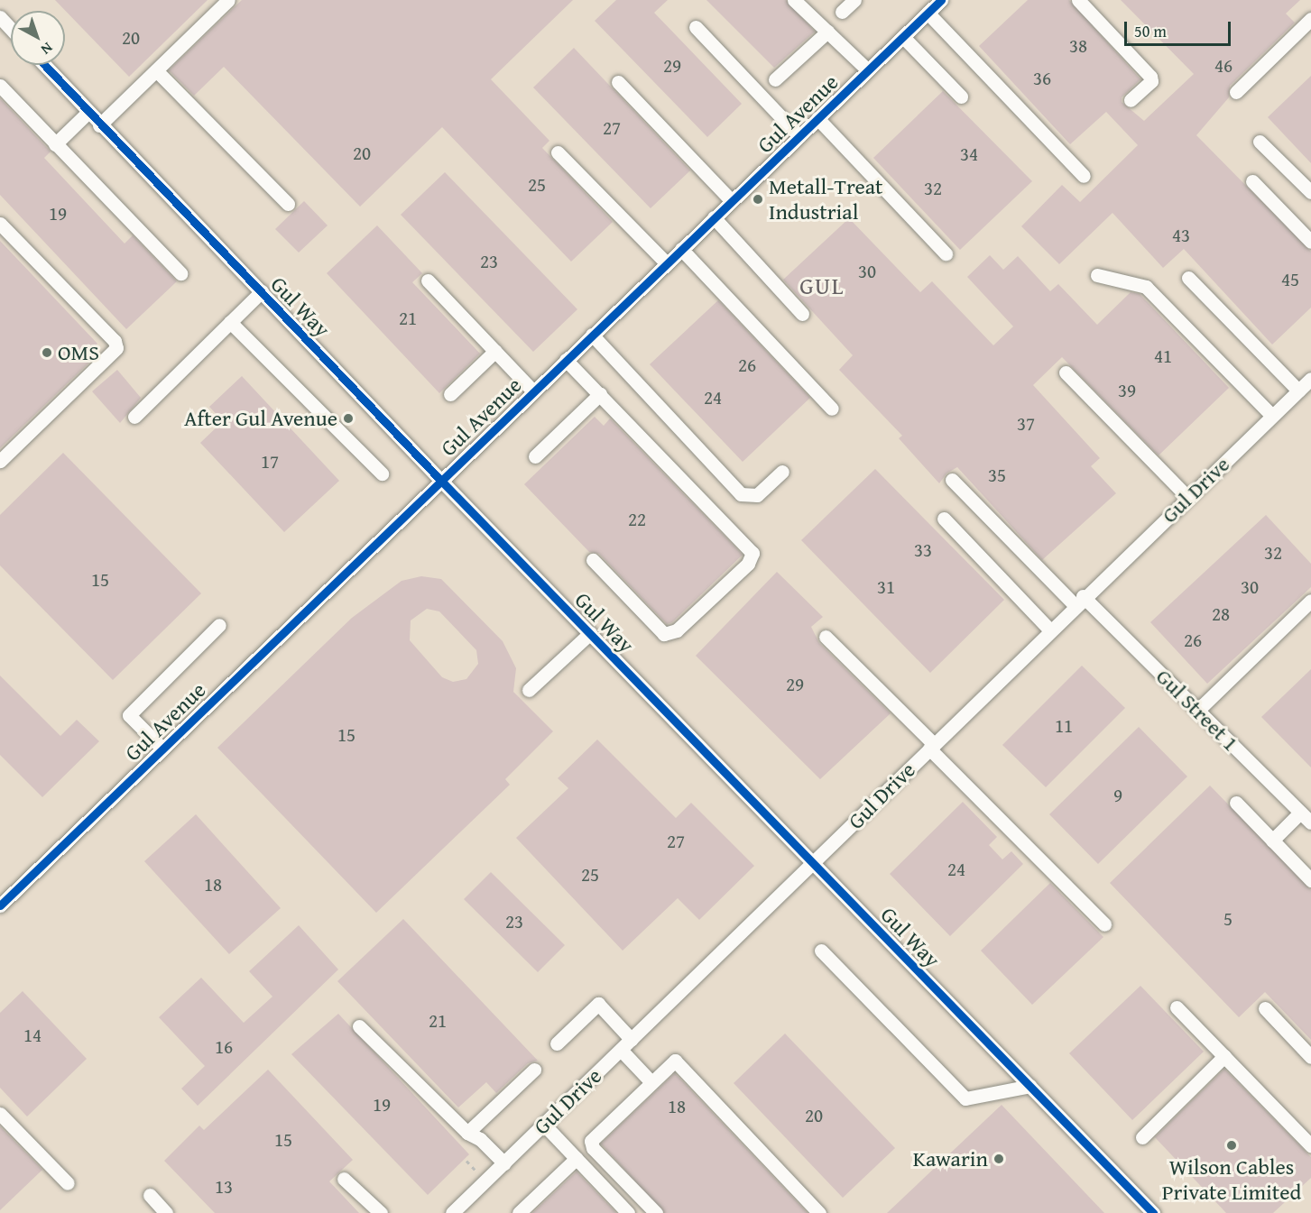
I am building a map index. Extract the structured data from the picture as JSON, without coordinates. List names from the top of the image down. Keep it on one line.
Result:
{"streets":{"street":["Gul Avenue","Gul Way","Gul Drive","Gul Street 1"]},"crossings":[["Gul Avenue","Gul Way"],["Gul Way","Gul Drive"],["Gul Drive","Gul Street 1"]],"districts":["GUL"],"places":["Metall-Treat Industrial","OMS","After Gul Avenue","Wilson Cables Private Limited","Kawarin"],"house_numbers":["20","38","29","46","36","27","20","34","25","32","19","43","23","30","45","21","41","26","39","24","37","17","35","22","33","32","15","31","30","28","26","29","11","15","9","27","24","25","18","5","23","21","14","16","19","18","20","15","13"],"scale_bar":"50 m","north":"bottom right"}
